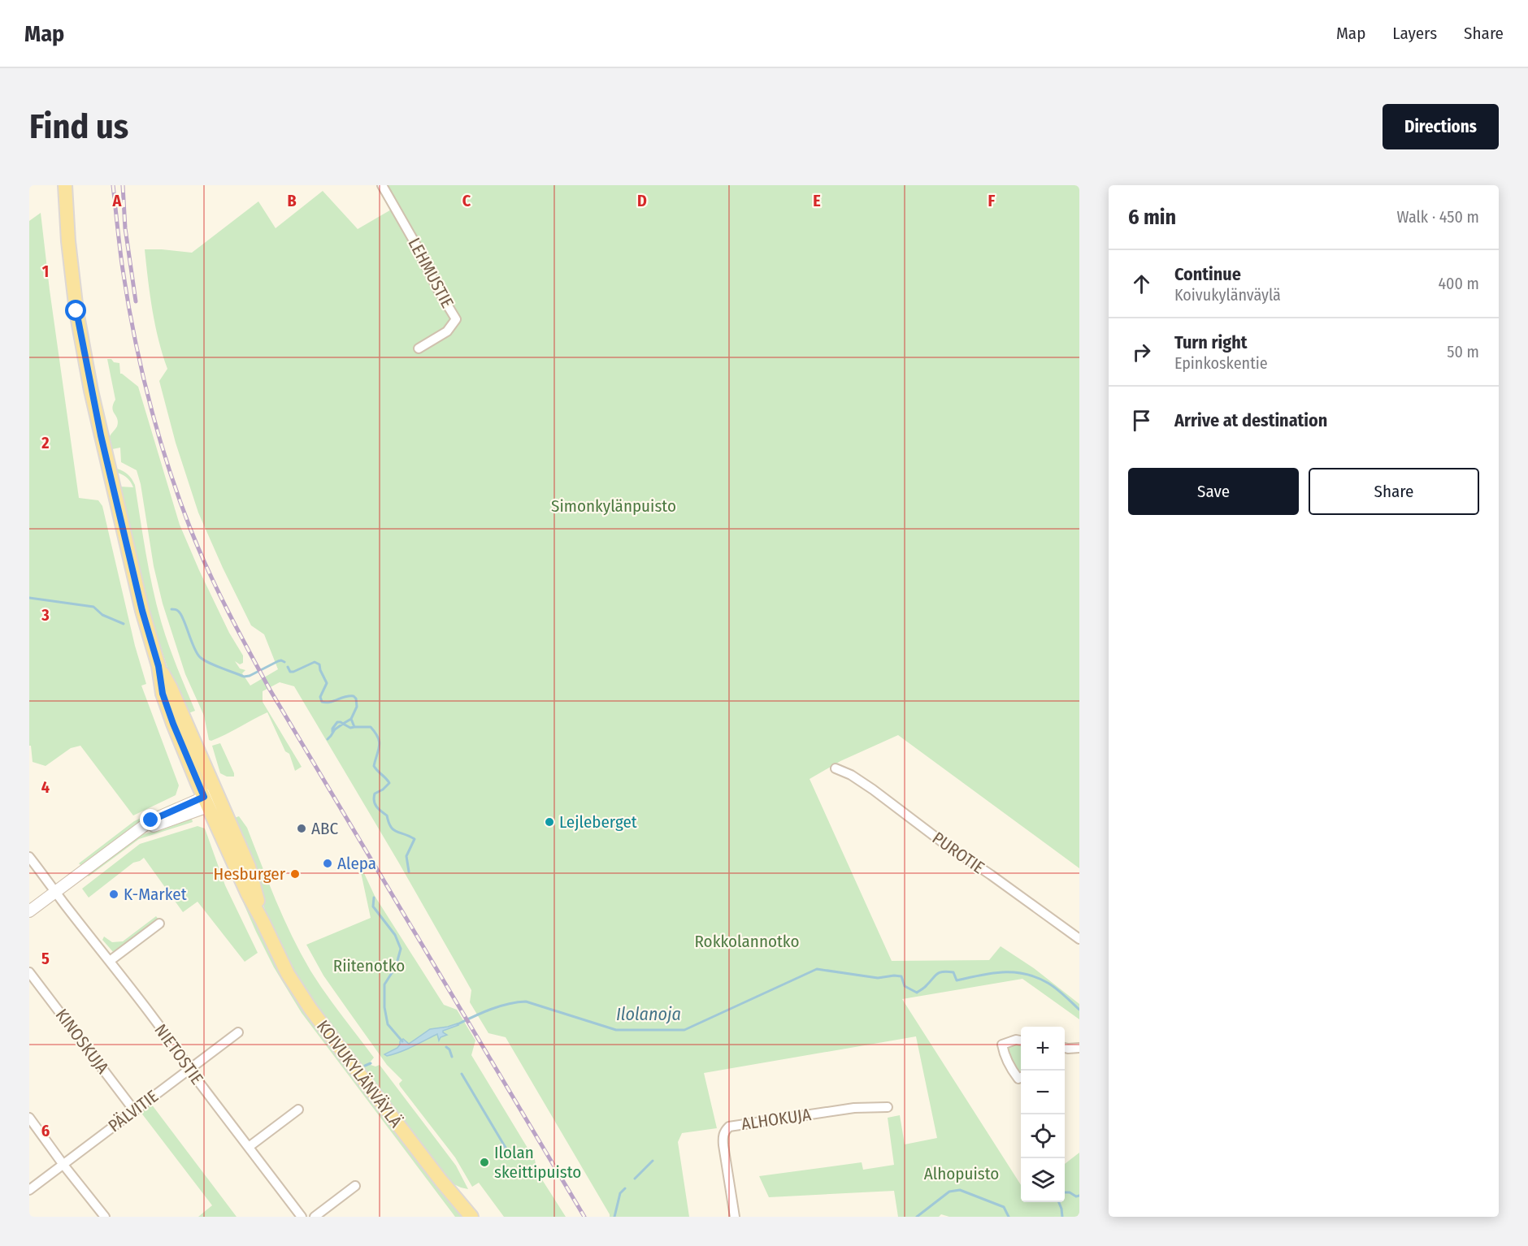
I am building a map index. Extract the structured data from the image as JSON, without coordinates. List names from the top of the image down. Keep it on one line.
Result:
{"streets":{"main road":["KOIVUKYLÄNVÄYLÄ"],"street":["LEHMUSTIE","PUROTIE","KINOSKUJA","NIETOSTIE","PÄLVITIE","ALHOKUJA"]},"crossings":[["KINOSKUJA","PÄLVITIE"],["NIETOSTIE","PÄLVITIE"]],"water":["Ilolanoja"],"parks":["Simonkylänpuisto","Rokkolannotko","Riitenotko","Alhopuisto"],"places":["Lejleberget","ABC","Alepa","Hesburger","K-Market","Ilolan skeittipuisto"],"page":{"header":"Map","nav":["Map","Layers","Share"],"buttons":["Directions",["Save","Share"]],"title":"Find us","heading":["6 min","Walk · 450 m"],"list":[["Continue","Koivukylänväylä","400 m"],["Turn right","Epinkoskentie","50 m"],"Arrive at destination"],"map_buttons":["+","−"]},"grid":{"columns":["A","B","C","D","E","F"],"rows":["1","2","3","4","5","6"]}}
